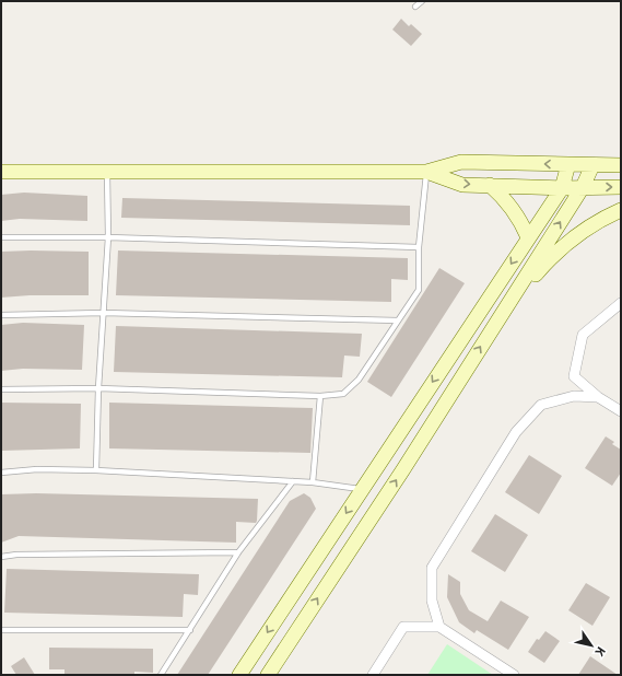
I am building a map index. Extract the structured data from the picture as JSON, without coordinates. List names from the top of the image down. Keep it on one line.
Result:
{"north":"bottom right"}
